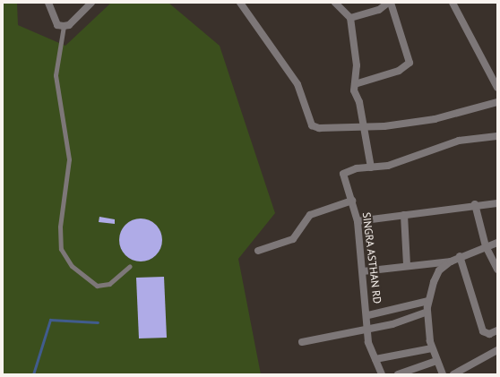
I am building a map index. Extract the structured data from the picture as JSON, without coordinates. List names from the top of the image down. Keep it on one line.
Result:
{"streets":{"street":["SINGRA ASTHAN RD"]}}
